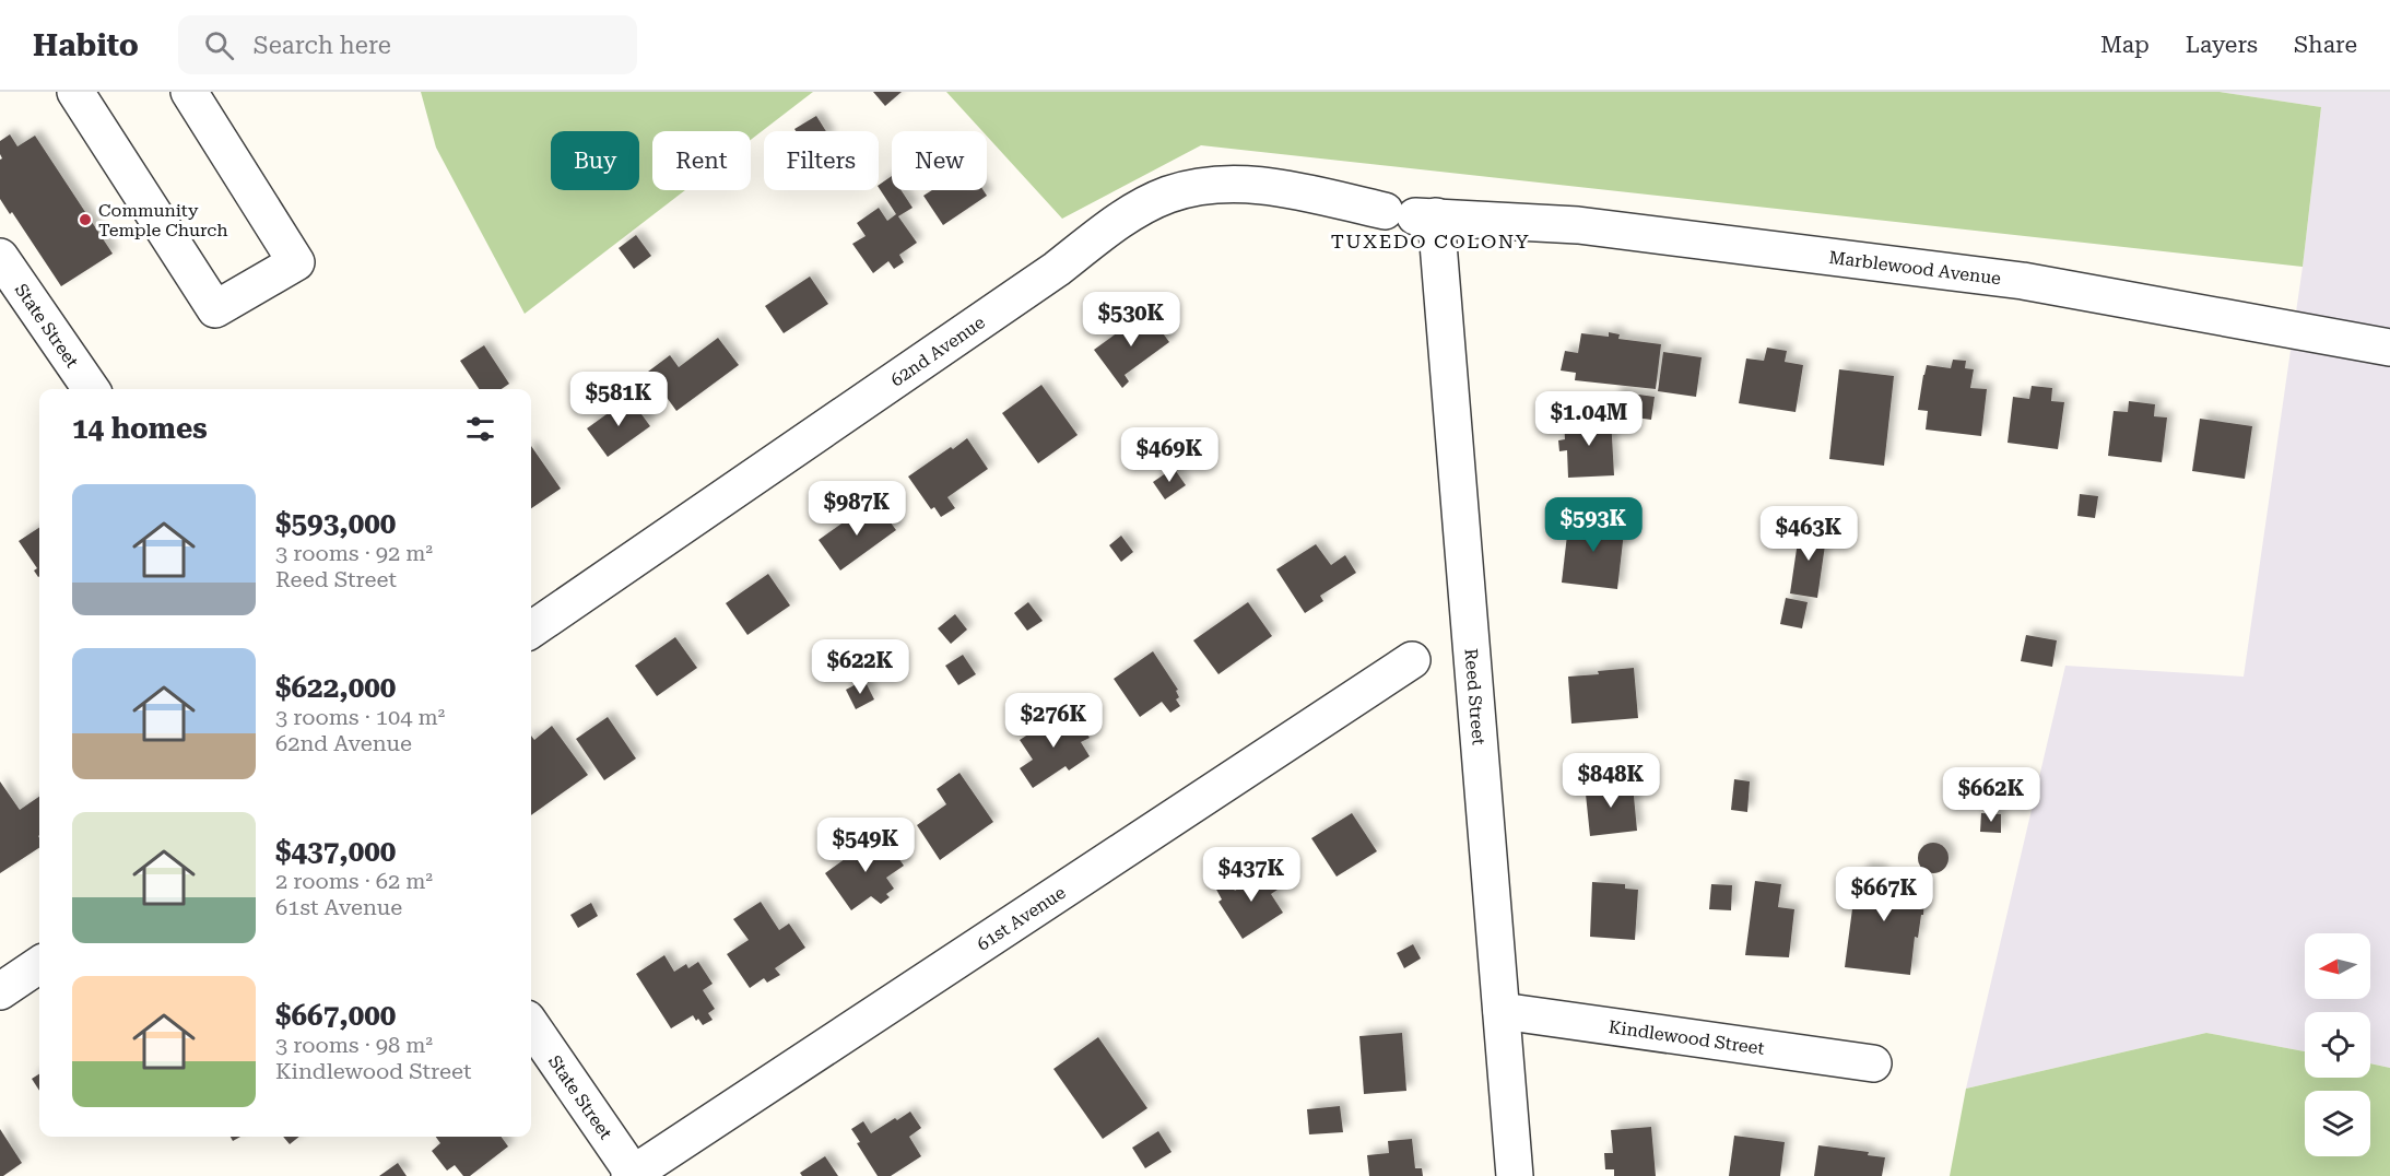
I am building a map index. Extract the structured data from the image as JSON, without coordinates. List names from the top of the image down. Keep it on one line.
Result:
{"streets":{"street":["Marblewood Avenue","State Street","62nd Avenue","Reed Street","61st Avenue","Kindlewood Street"]},"crossings":[["Marblewood Avenue","62nd Avenue"],["Marblewood Avenue","Reed Street"],["State Street","61st Avenue"],["62nd Avenue","Reed Street"],["Reed Street","Kindlewood Street"]],"districts":["TUXEDO COLONY"],"places":["Community Temple Church"],"north":"left","page":{"header":"Habito","search":"Search here","nav":["Map","Layers","Share"],"chip":["Buy","Rent","Filters","New"],"price":["$530K","$581K","$1.04M","$469K","$987K","$593K","$463K","$622K","$276K","$848K","$662K","$549K","$437K","$667K"],"heading":"14 homes","list":[{"name":"$593,000","note":"3 rooms · 92 m² · Reed Street"},{"name":"$622,000","note":"3 rooms · 104 m² · 62nd Avenue"},{"name":"$437,000","note":"2 rooms · 62 m² · 61st Avenue"},{"name":"$667,000","note":"3 rooms · 98 m² · Kindlewood Street"}]}}
